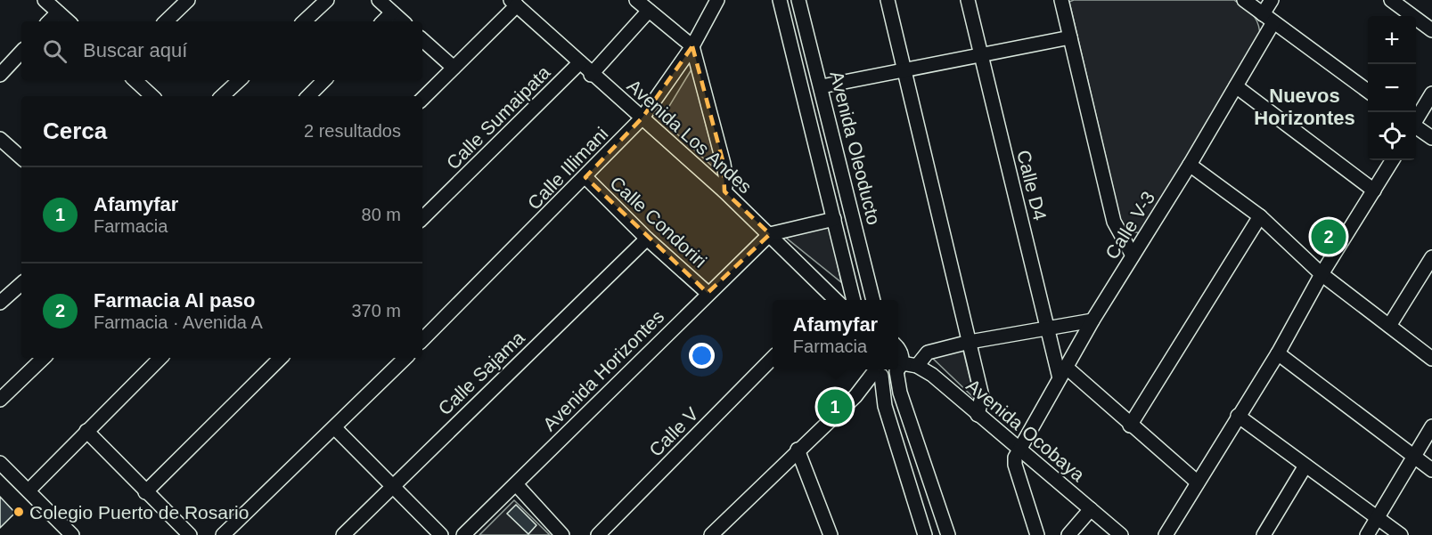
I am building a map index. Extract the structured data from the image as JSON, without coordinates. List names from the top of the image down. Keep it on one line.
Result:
{"streets":{"street":["Calle Sumaipata","Avenida Los Andes","Avenida Oleoducto","Calle Illimani","Calle D4","Calle Condoriri","Calle V-3","Avenida Horizontes","Calle Sajama","Avenida Ocobaya","Calle V"]},"crossings":[["Calle Sumaipata","Avenida Los Andes"],["Avenida Los Andes","Calle Illimani"],["Avenida Los Andes","Avenida Horizontes"],["Calle Illimani","Calle Condoriri"],["Calle D4","Calle V-3"],["Calle Condoriri","Avenida Horizontes"],["Calle Condoriri","Calle Sajama"],["Calle V-3","Avenida Ocobaya"]],"districts":["Nuevos Horizontes"],"places":["Colegio Puerto de Rosario"],"page":{"map_buttons":["+","−"],"search":"Buscar aquí","heading":["Cerca","2 resultados"],"list":[{"mark":"1","name":"Afamyfar","note":"Farmacia","value":"80 m"},{"mark":"2","name":"Farmacia Al paso","note":"Farmacia · Avenida A","value":"370 m"}],"pins":["2","1"],"popup":["Afamyfar","Farmacia"]}}
